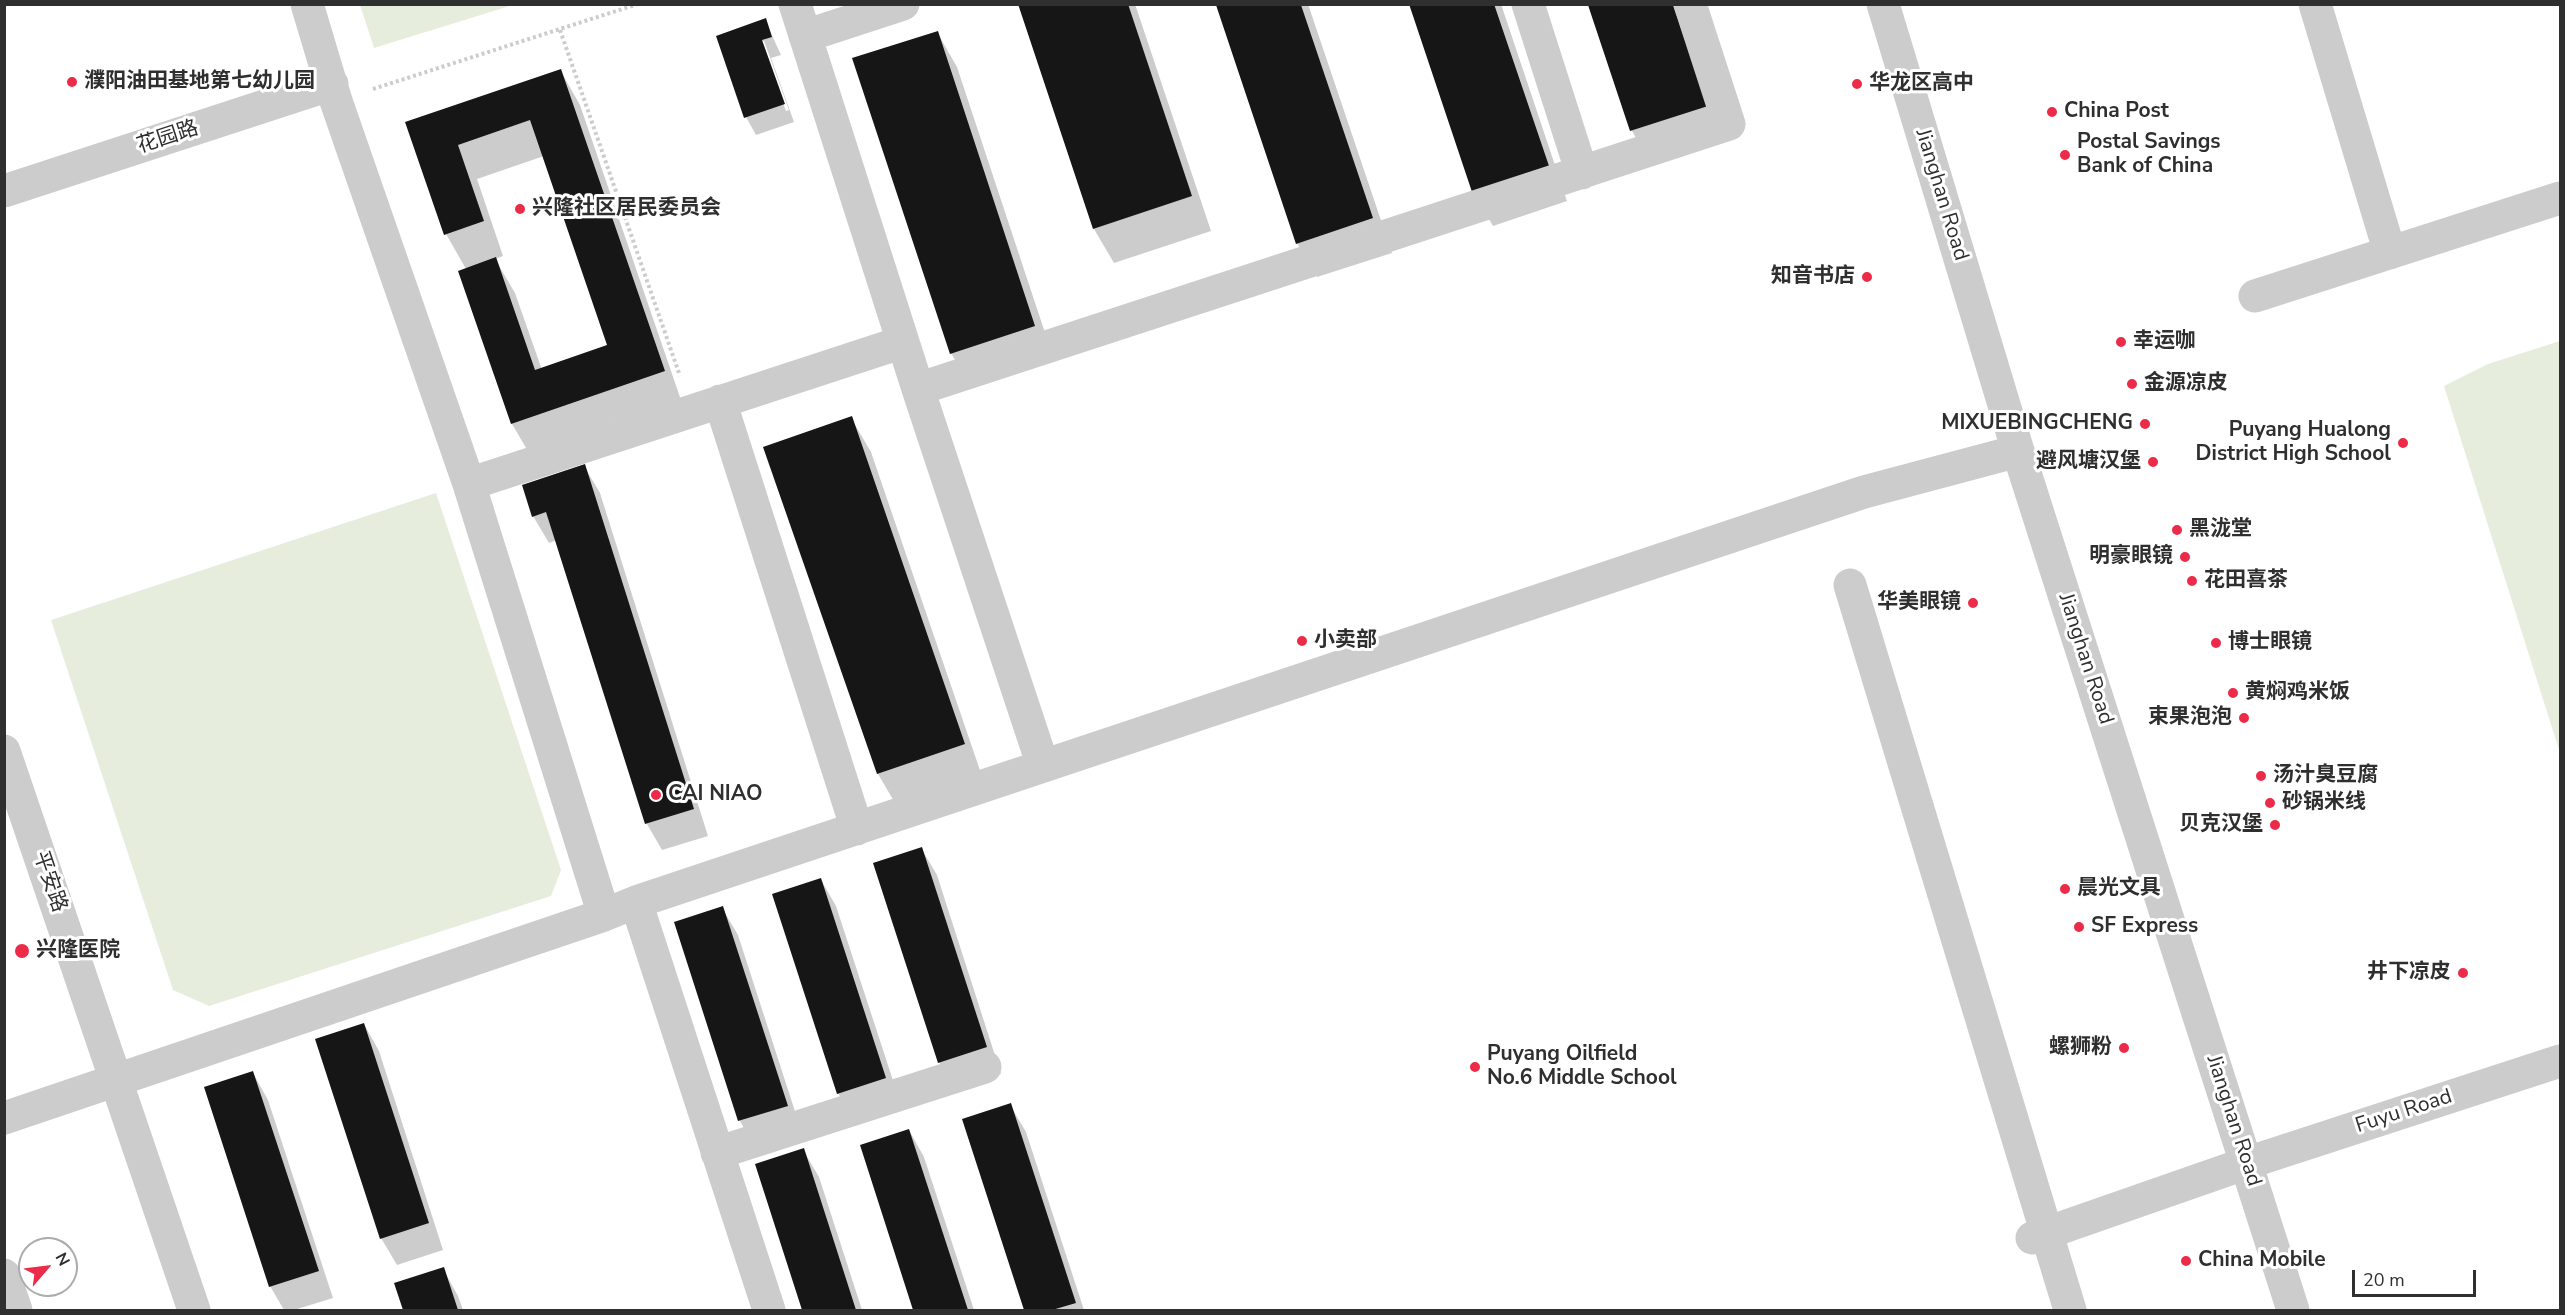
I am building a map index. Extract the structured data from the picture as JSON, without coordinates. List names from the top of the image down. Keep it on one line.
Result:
{"streets":{"street":["花园路","Jianghan Road","平安路","Fuyu Road"]},"crossings":[["Jianghan Road","Fuyu Road"]],"places":["濮阳油田基地第七幼儿园","华龙区高中","China Post","Postal Savings Bank of China","兴隆社区居民委员会","知音书店","幸运咖","金源凉皮","MIXUEBINGCHENG","Puyang Hualong District High School","避风塘汉堡","黑泷堂","明豪眼镜","花田喜茶","华美眼镜","小卖部","博士眼镜","黄焖鸡米饭","束果泡泡","汤汁臭豆腐","CAI NIAO","砂锅米线","贝克汉堡","晨光文具","SF Express","兴隆医院","井下凉皮","螺狮粉","Puyang Oilfield No.6 Middle School","China Mobile"],"scale_bar":"20 m","north":"top right"}
